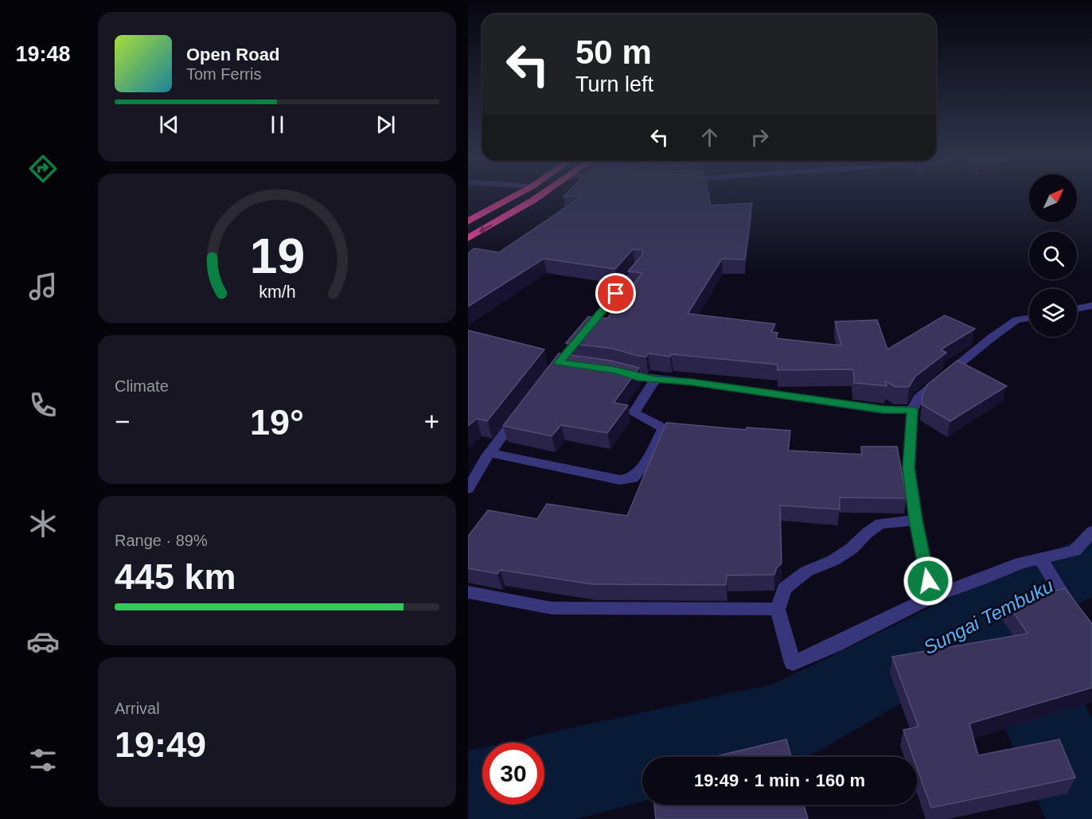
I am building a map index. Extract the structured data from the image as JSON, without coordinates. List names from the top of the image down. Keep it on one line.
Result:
{"water":["Sungai Tembuku"],"north":"top right","page":{"tabs":"19:48","turn":["50 m","Turn left"],"song":["Open Road","Tom Ferris"],"tile":["Climate",["Range · 89%","445 km"],["Arrival","19:49"]],"heat":["−","19°","+"],"limit":"30","trip":"19:49 · 1 min · 160 m","gauge":["19","km/h"]}}
